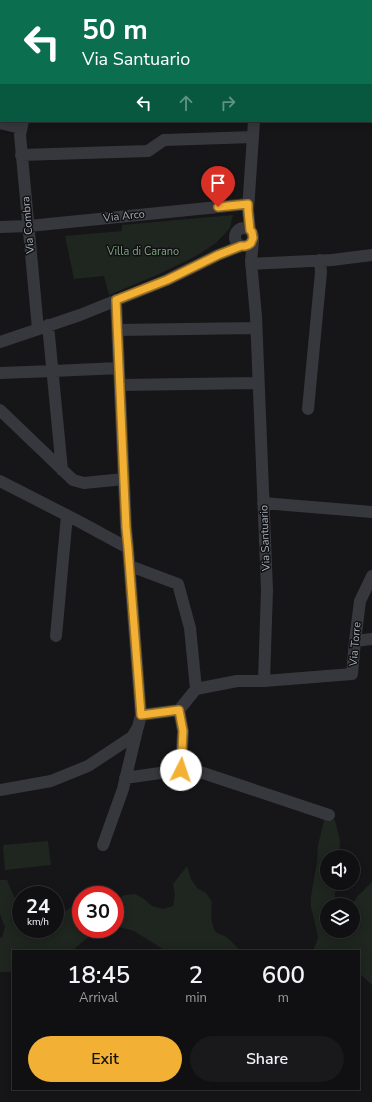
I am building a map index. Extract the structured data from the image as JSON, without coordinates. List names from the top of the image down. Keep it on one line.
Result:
{"streets":{"street":["Via Arco","Via Combra","Via Santuario","Via Torre"]},"crossings":[["Via Arco","Via Combra"],["Via Arco","Via Santuario"],["Via Santuario","Via Torre"]],"parks":["Villa di Carano"],"page":{"turn":["50 m","Via Santuario"],"speed":"24 km/h","limit":"30","eta":["18:45","Arrival","2","min","600","m"],"buttons":["Exit","Share"]}}
